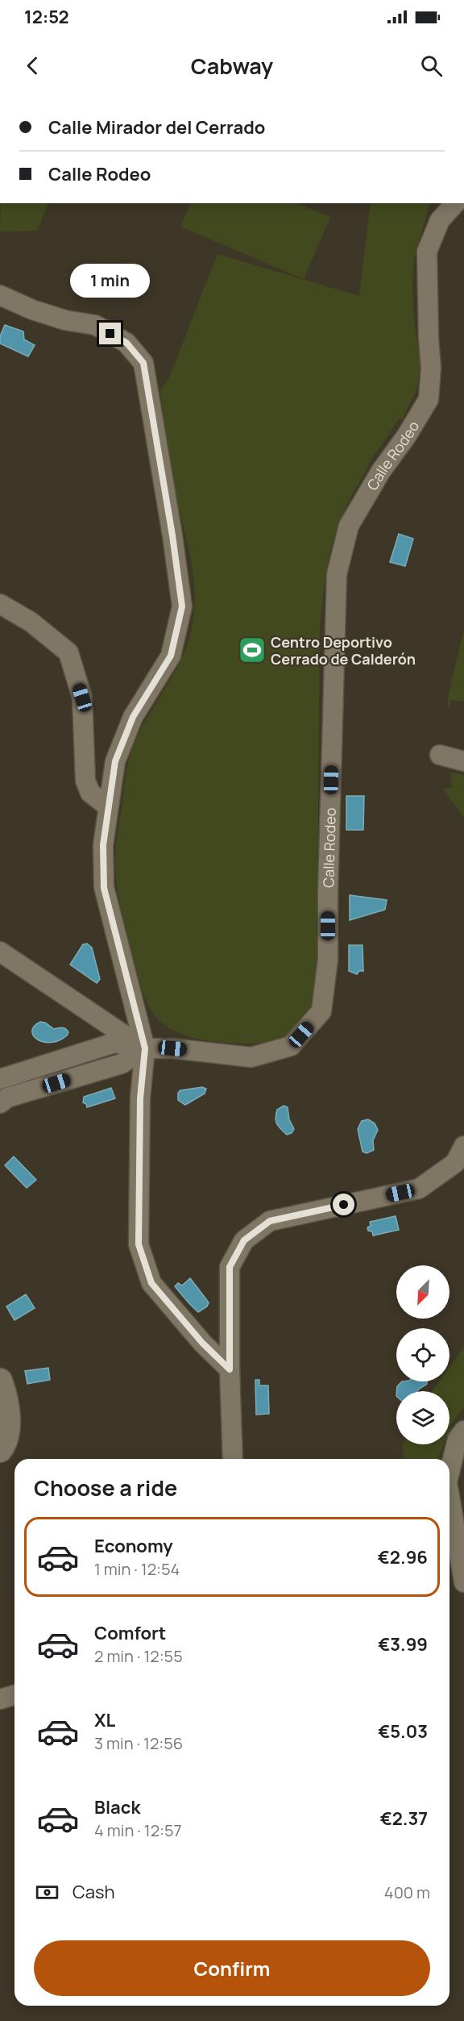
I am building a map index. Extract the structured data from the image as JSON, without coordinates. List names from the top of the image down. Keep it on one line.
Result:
{"streets":{"street":["Calle Rodeo"]},"places":{"sports":["Centro Deportivo Cerrado de Calderón"]},"north":"bottom left","page":{"status":"12:52","header":"Cabway","banner":["Calle Mirador del Cerrado","Calle Rodeo"],"bubble":"1 min","heading":"Choose a ride","list":[{"name":"Economy","note":"1 min · 12:54","value":"€2.96"},{"name":"Comfort","note":"2 min · 12:55","value":"€3.99"},{"name":"XL","note":"3 min · 12:56","value":"€5.03"},{"name":"Black","note":"4 min · 12:57","value":"€2.37"}],"pay":["Cash","400 m"],"buttons":"Confirm"}}
